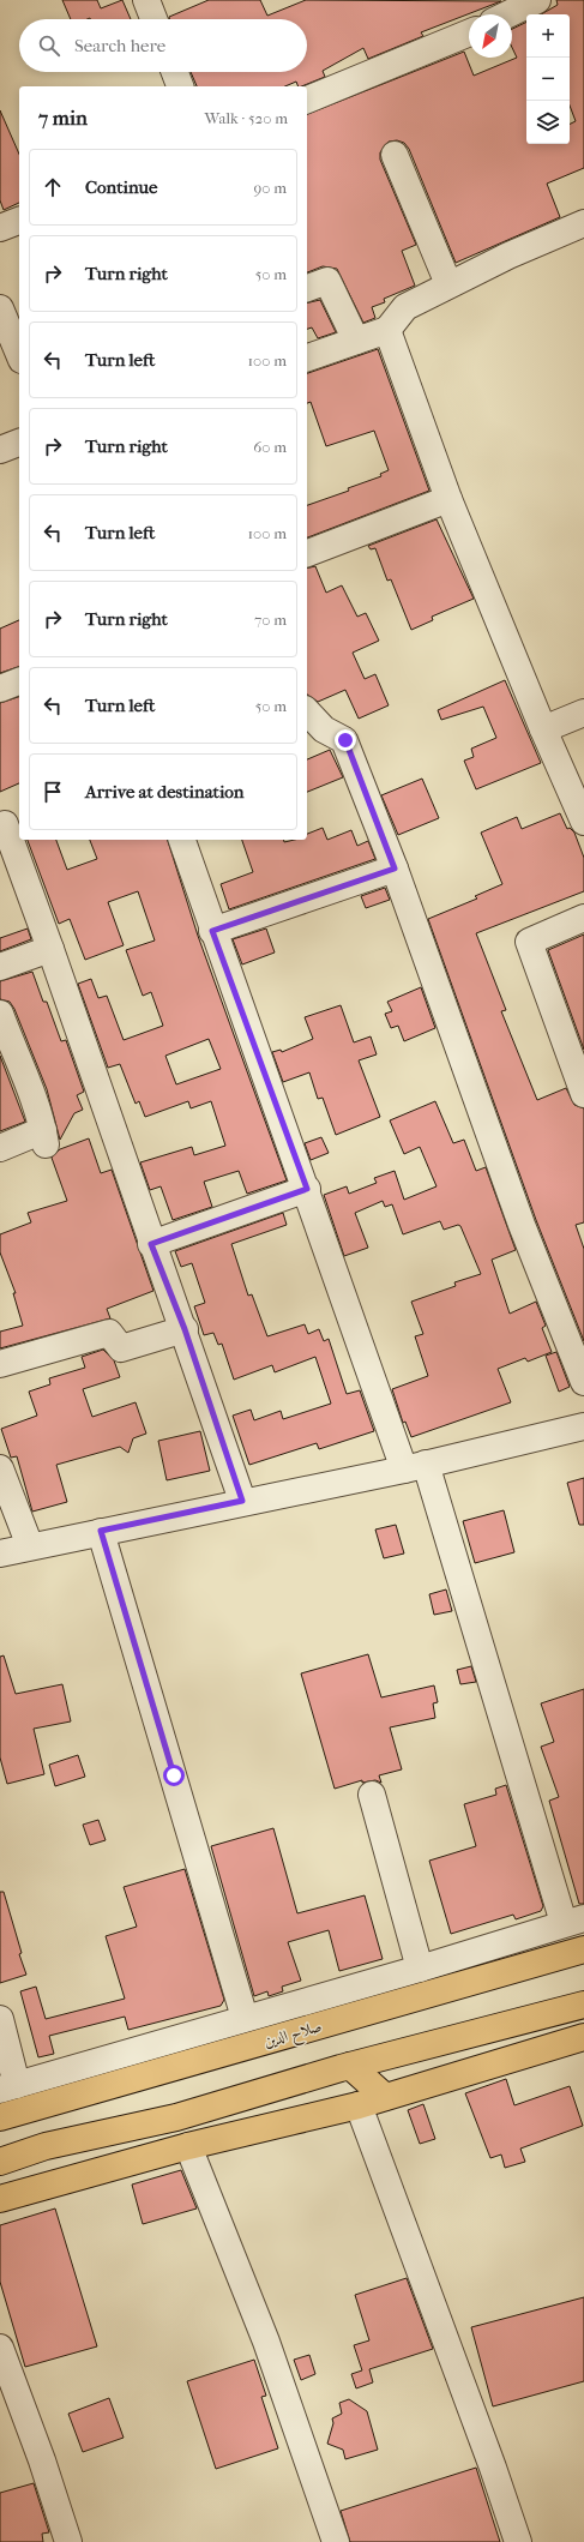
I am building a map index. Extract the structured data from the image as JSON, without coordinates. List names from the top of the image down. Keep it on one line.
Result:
{"streets":{"main road":["صلاح الدين"]},"north":"bottom left","page":{"map_buttons":["+","−"],"search":"Search here","heading":["7 min","Walk · 520 m"],"list":[["Continue","90 m"],["Turn right","50 m"],["Turn left","100 m"],["Turn right","60 m"],["Turn left","100 m"],["Turn right","70 m"],["Turn left","50 m"],"Arrive at destination"]}}
